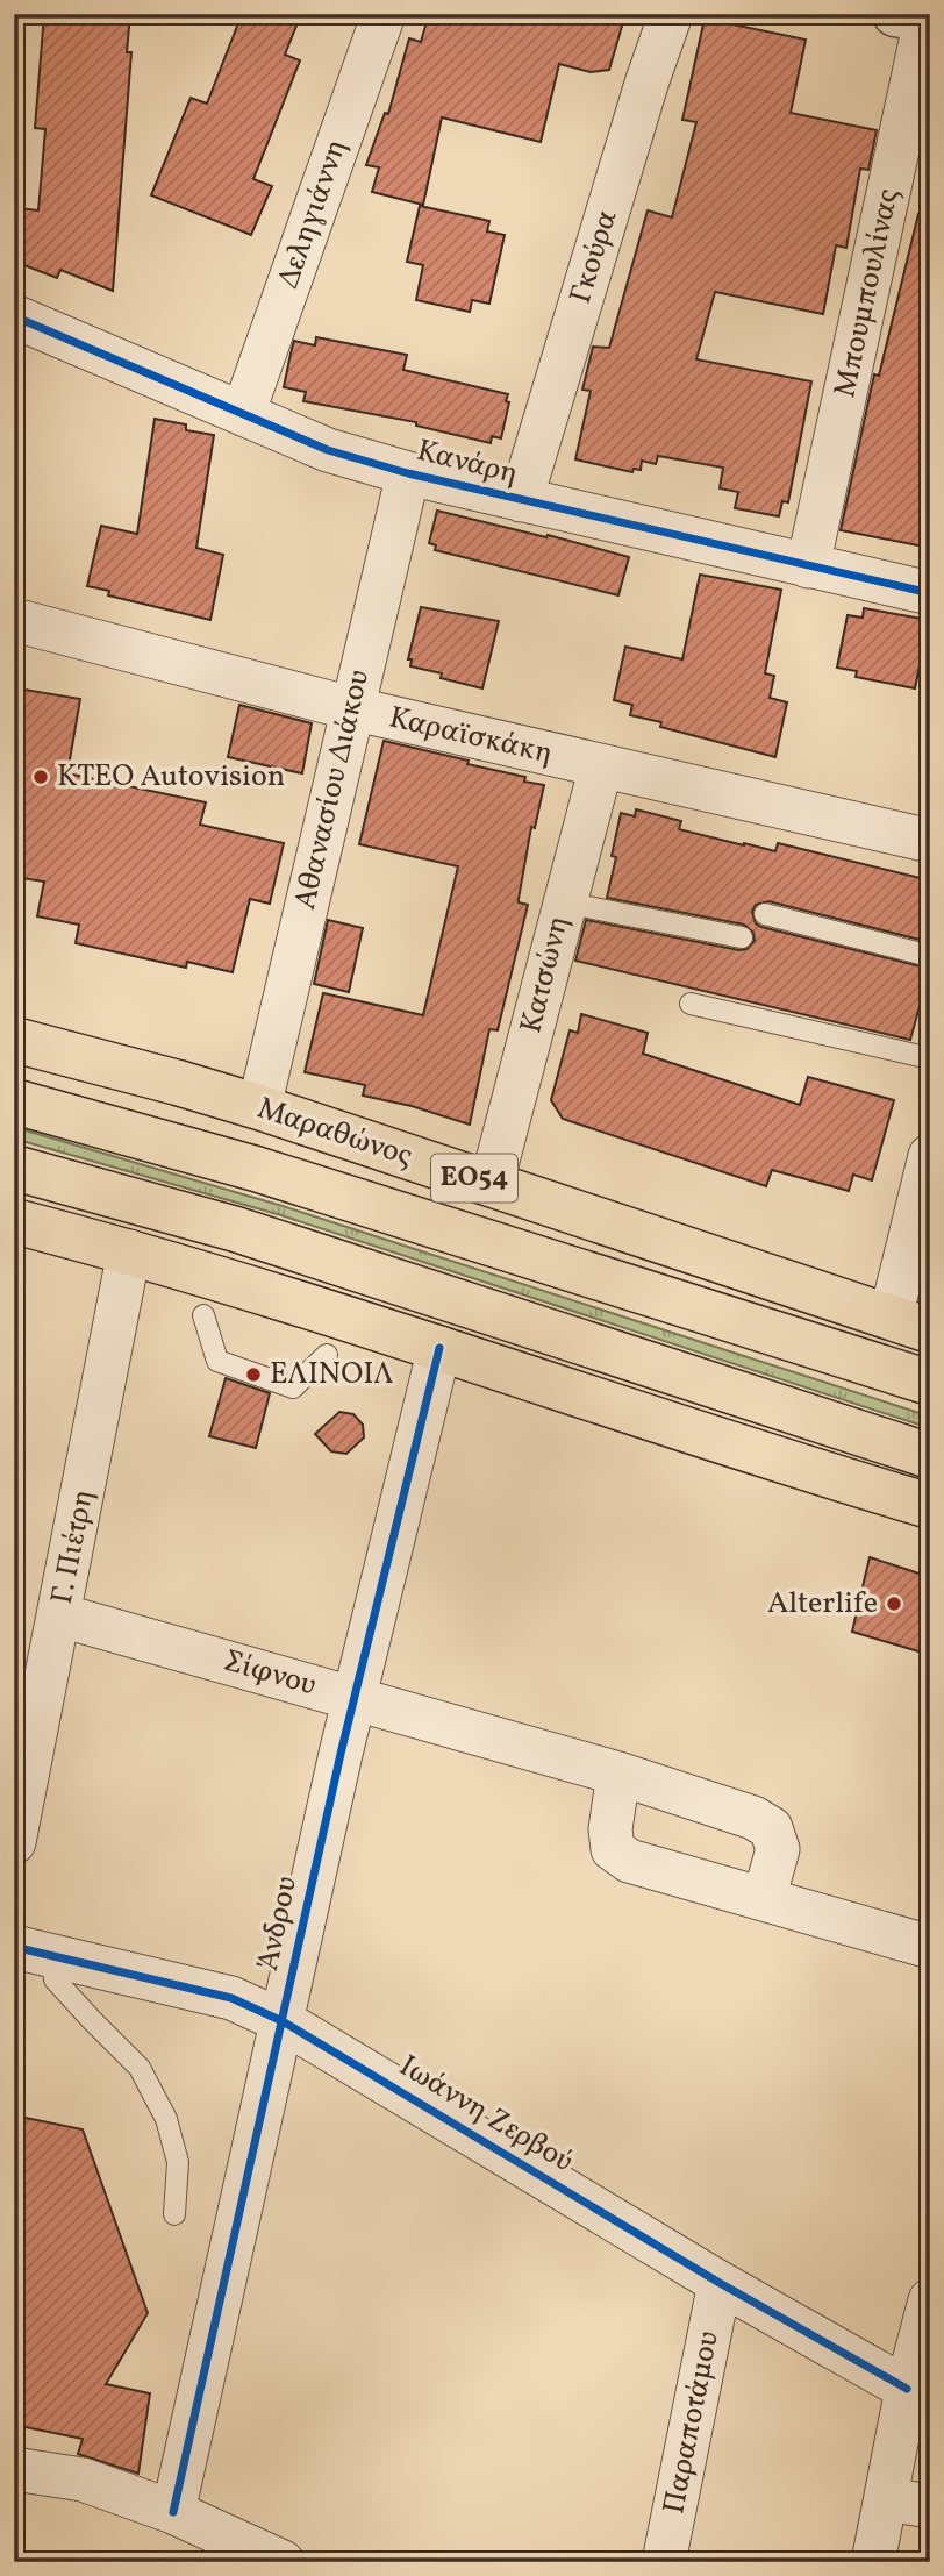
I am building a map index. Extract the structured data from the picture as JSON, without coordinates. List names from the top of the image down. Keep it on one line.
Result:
{"streets":{"main road":["Μαραθώνος","ΕΟ54"],"street":["Δεληγιάννη","Γκούρα","Μπουμπουλίνας","Κανάρη","Καραϊσκάκη","Αθανασίου Διάκου","Κατσώνη","Γ. Πιέτρη","Σίφνου","Άνδρου","Ιωάννη Ζερβού","Παραποτάμου"]},"crossings":[["Δεληγιάννη","Κανάρη"],["Γκούρα","Κανάρη"],["Μπουμπουλίνας","Κανάρη"],["Κανάρη","Αθανασίου Διάκου"],["Καραϊσκάκη","Αθανασίου Διάκου"],["Καραϊσκάκη","Κατσώνη"],["Αθανασίου Διάκου","Μαραθώνος"],["Κατσώνη","Μαραθώνος"],["Γ. Πιέτρη","Σίφνου"],["Σίφνου","Άνδρου"],["Άνδρου","Ιωάννη Ζερβού"],["Ιωάννη Ζερβού","Παραποτάμου"]],"places":["ΚΤΕΟ Autovision","ΕΛΙΝΟΙΛ","Alterlife"]}
